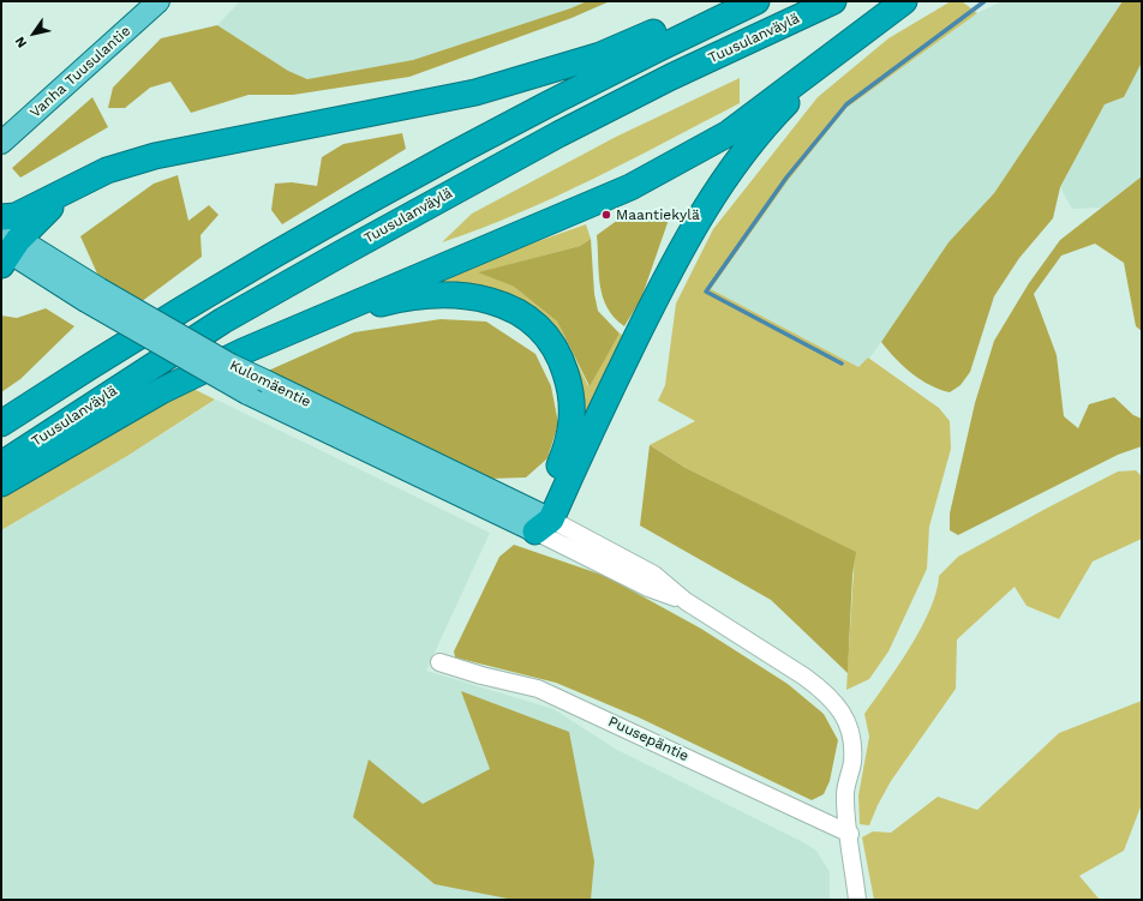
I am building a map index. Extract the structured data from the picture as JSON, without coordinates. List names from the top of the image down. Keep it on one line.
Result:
{"streets":{"highway":["Tuusulanväylä"],"main road":["Vanha Tuusulantie","Kulomäentie"],"street":["Puusepäntie"]},"places":["Maantiekylä"],"north":"bottom left"}
